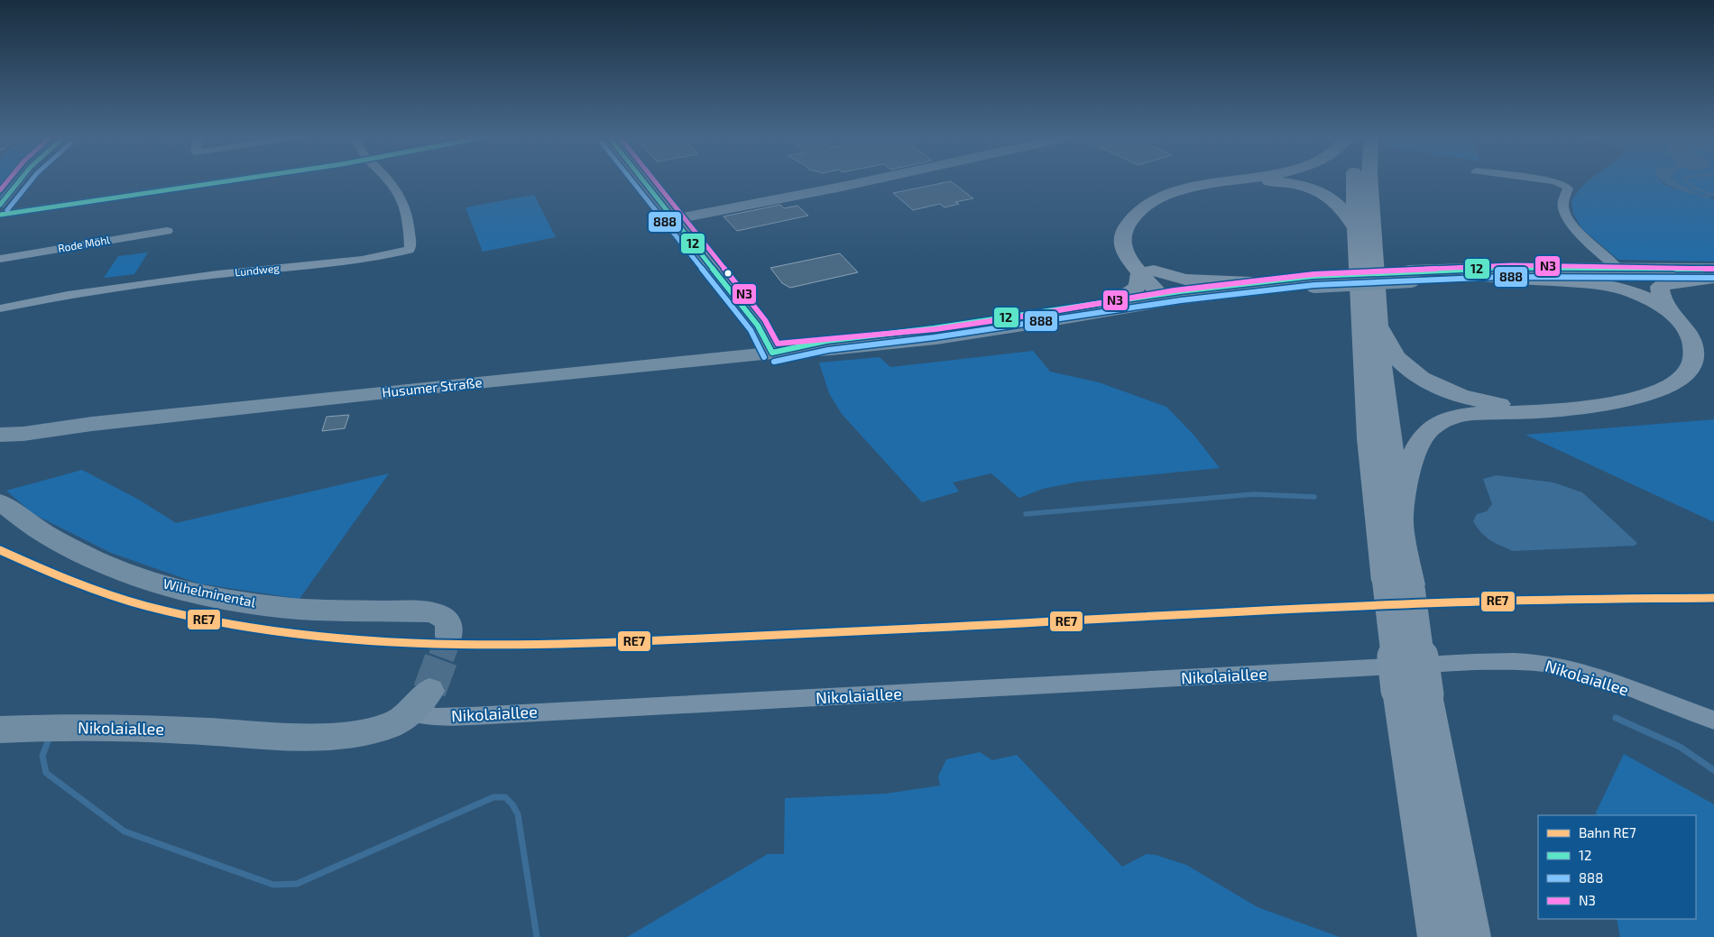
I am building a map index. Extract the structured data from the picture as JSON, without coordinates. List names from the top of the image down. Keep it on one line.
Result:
{"streets":{"main road":["Husumer Straße","Wilhelminental","Nikolaiallee"],"street":["Rode Möhl","Lundweg"]},"lines":["transit line 12","transit line 888","transit line N3","rail line RE7"],"legend":["Bahn RE7","12","888","N3"]}
